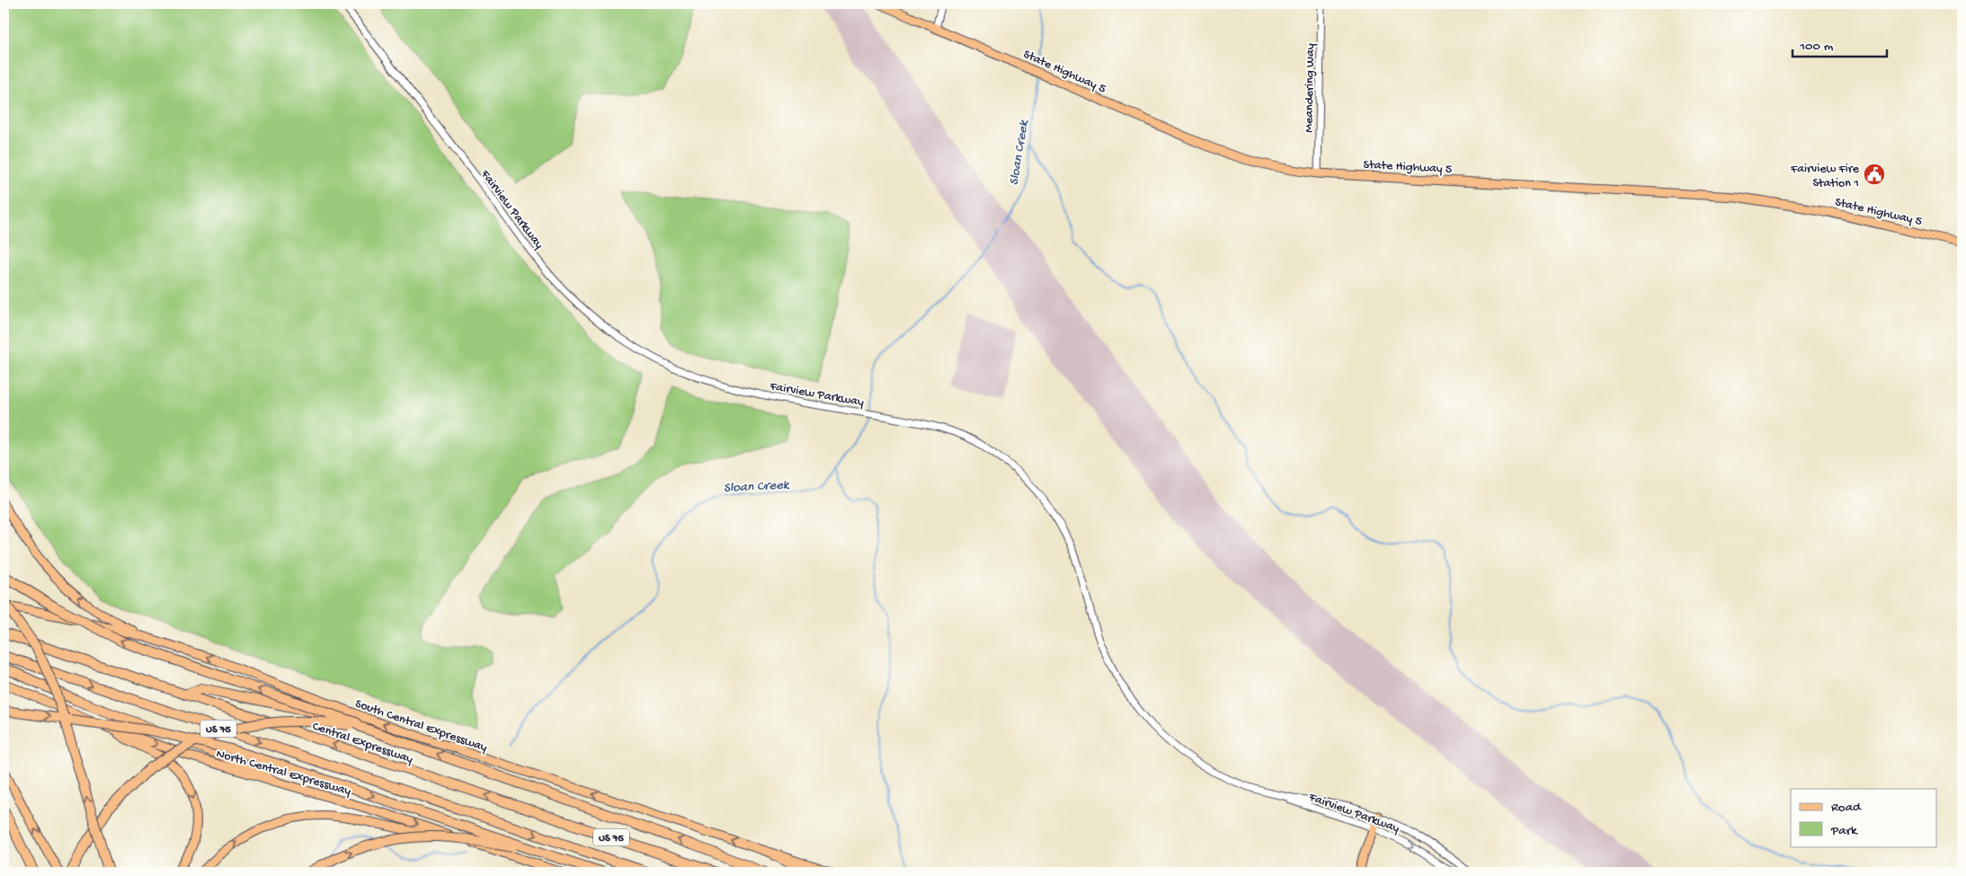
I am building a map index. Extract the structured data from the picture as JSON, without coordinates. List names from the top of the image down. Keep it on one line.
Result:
{"streets":{"highway":["US 75","Central Expressway"],"main road":["State Highway 5","South Central Expressway","North Central Expressway"],"street":["Meandering Way","Fairview Parkway"]},"crossings":[["State Highway 5","Meandering Way"]],"one_way":["South Central Expressway","North Central Expressway"],"water":["Sloan Creek"],"places":{"public building":["Fairview Fire Station 1"]},"legend":["Road","Park"],"scale_bar":"100 m"}
